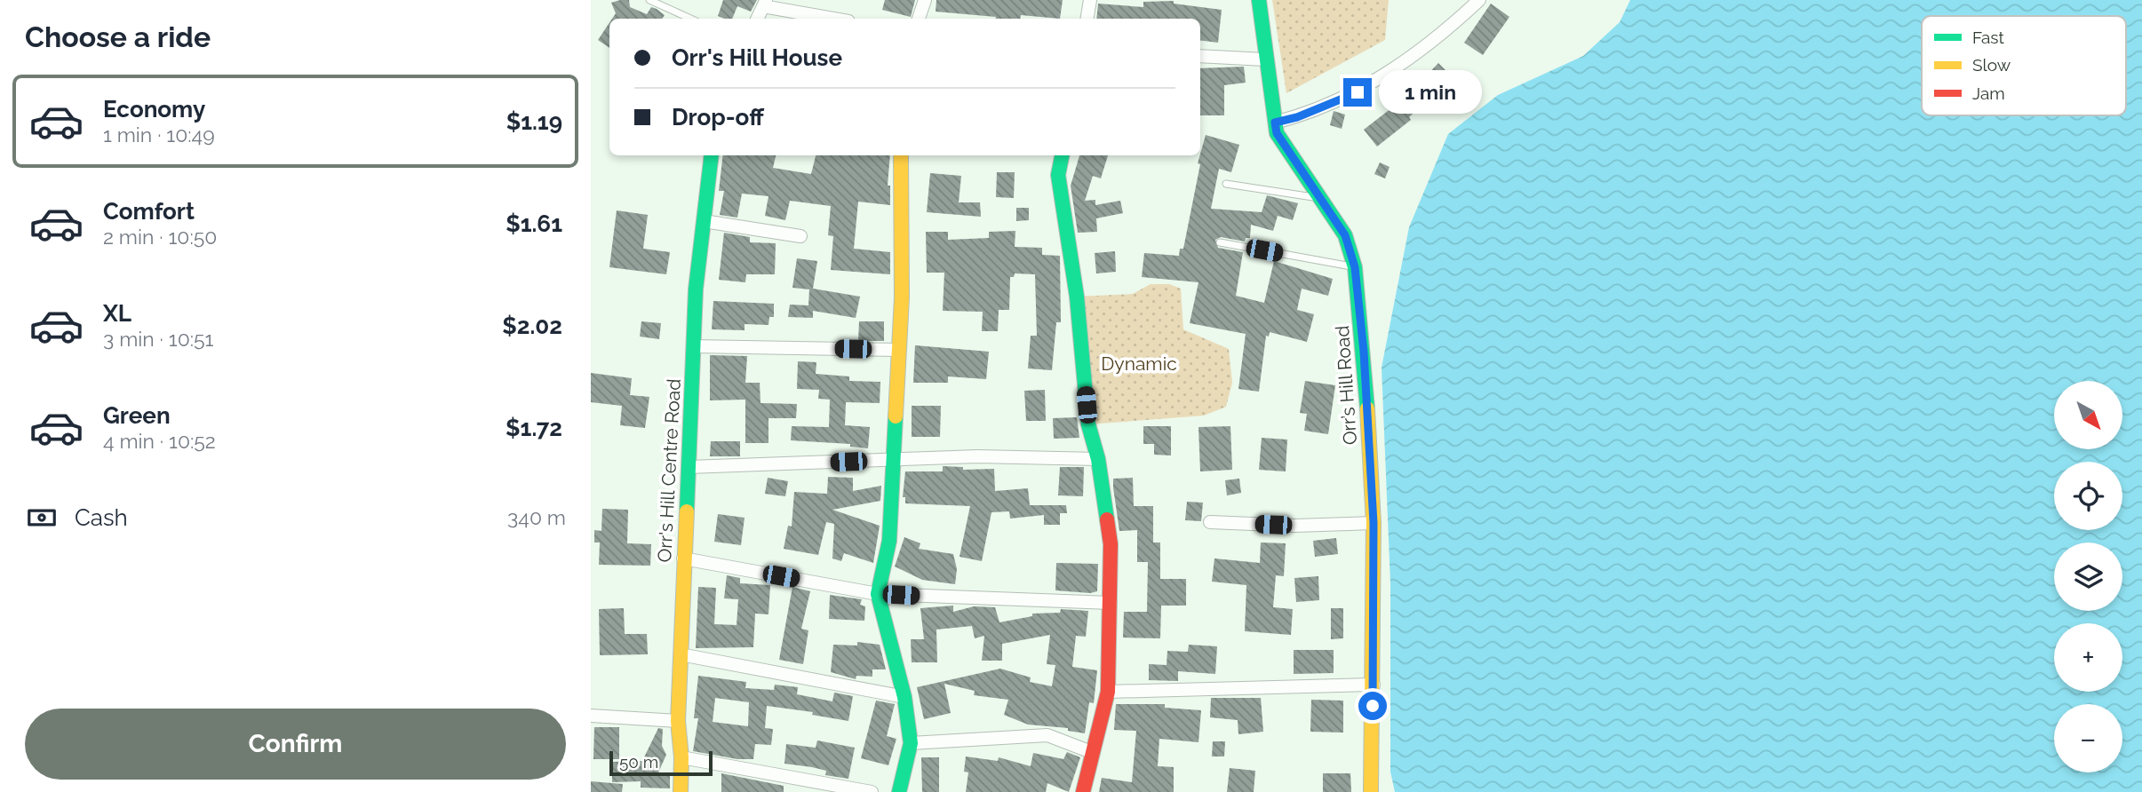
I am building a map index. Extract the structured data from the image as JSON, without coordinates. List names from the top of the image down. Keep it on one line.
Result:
{"streets":{"street":["Orr’s Hill Road","Orr's Hill Centre Road"]},"parks":["Dynamic"],"legend":["Fast","Slow","Jam"],"scale_bar":"50 m","north":"bottom right","page":{"heading":"Choose a ride","banner":["Orr's Hill House","Drop-off"],"bubble":"1 min","list":[{"name":"Economy","note":"1 min · 10:49","value":"$1.19"},{"name":"Comfort","note":"2 min · 10:50","value":"$1.61"},{"name":"XL","note":"3 min · 10:51","value":"$2.02"},{"name":"Green","note":"4 min · 10:52","value":"$1.72"}],"map_buttons":["+","−"],"pay":["Cash","340 m"],"buttons":"Confirm","scale":"50 m"}}
